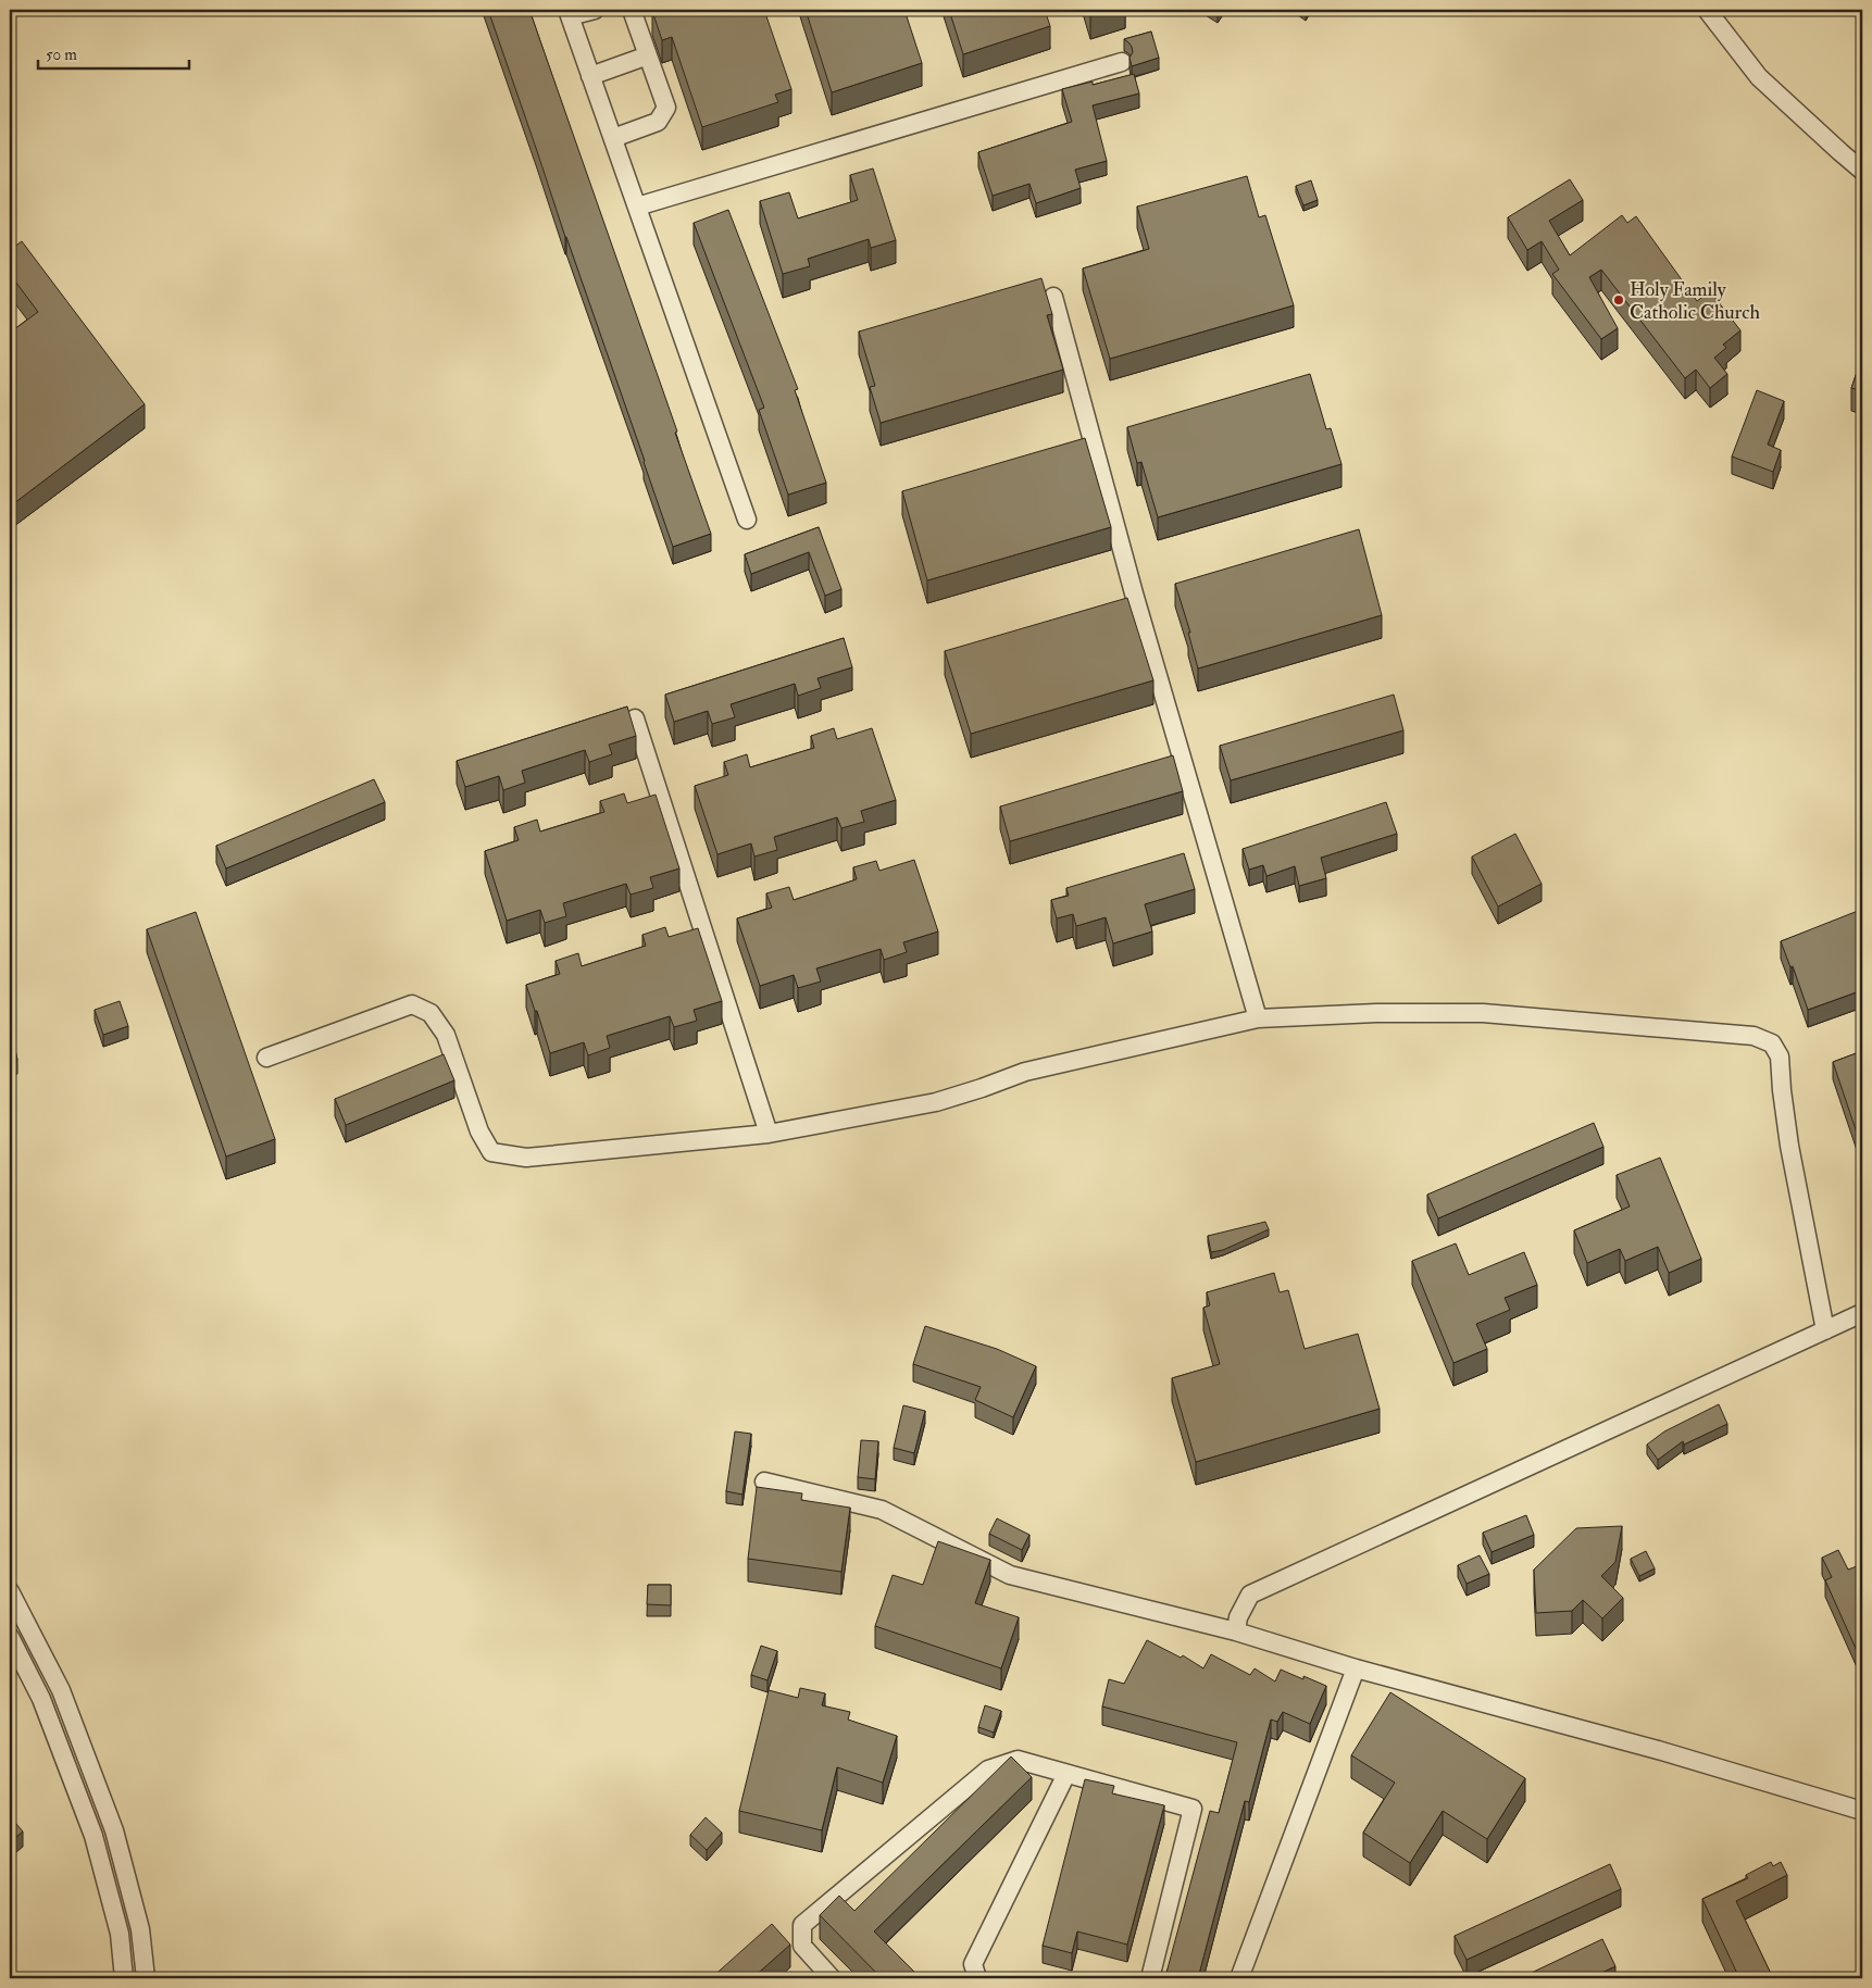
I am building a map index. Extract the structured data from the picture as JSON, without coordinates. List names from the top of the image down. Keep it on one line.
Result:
{"places":["Holy Family Catholic Church"],"scale_bar":"50 m"}
